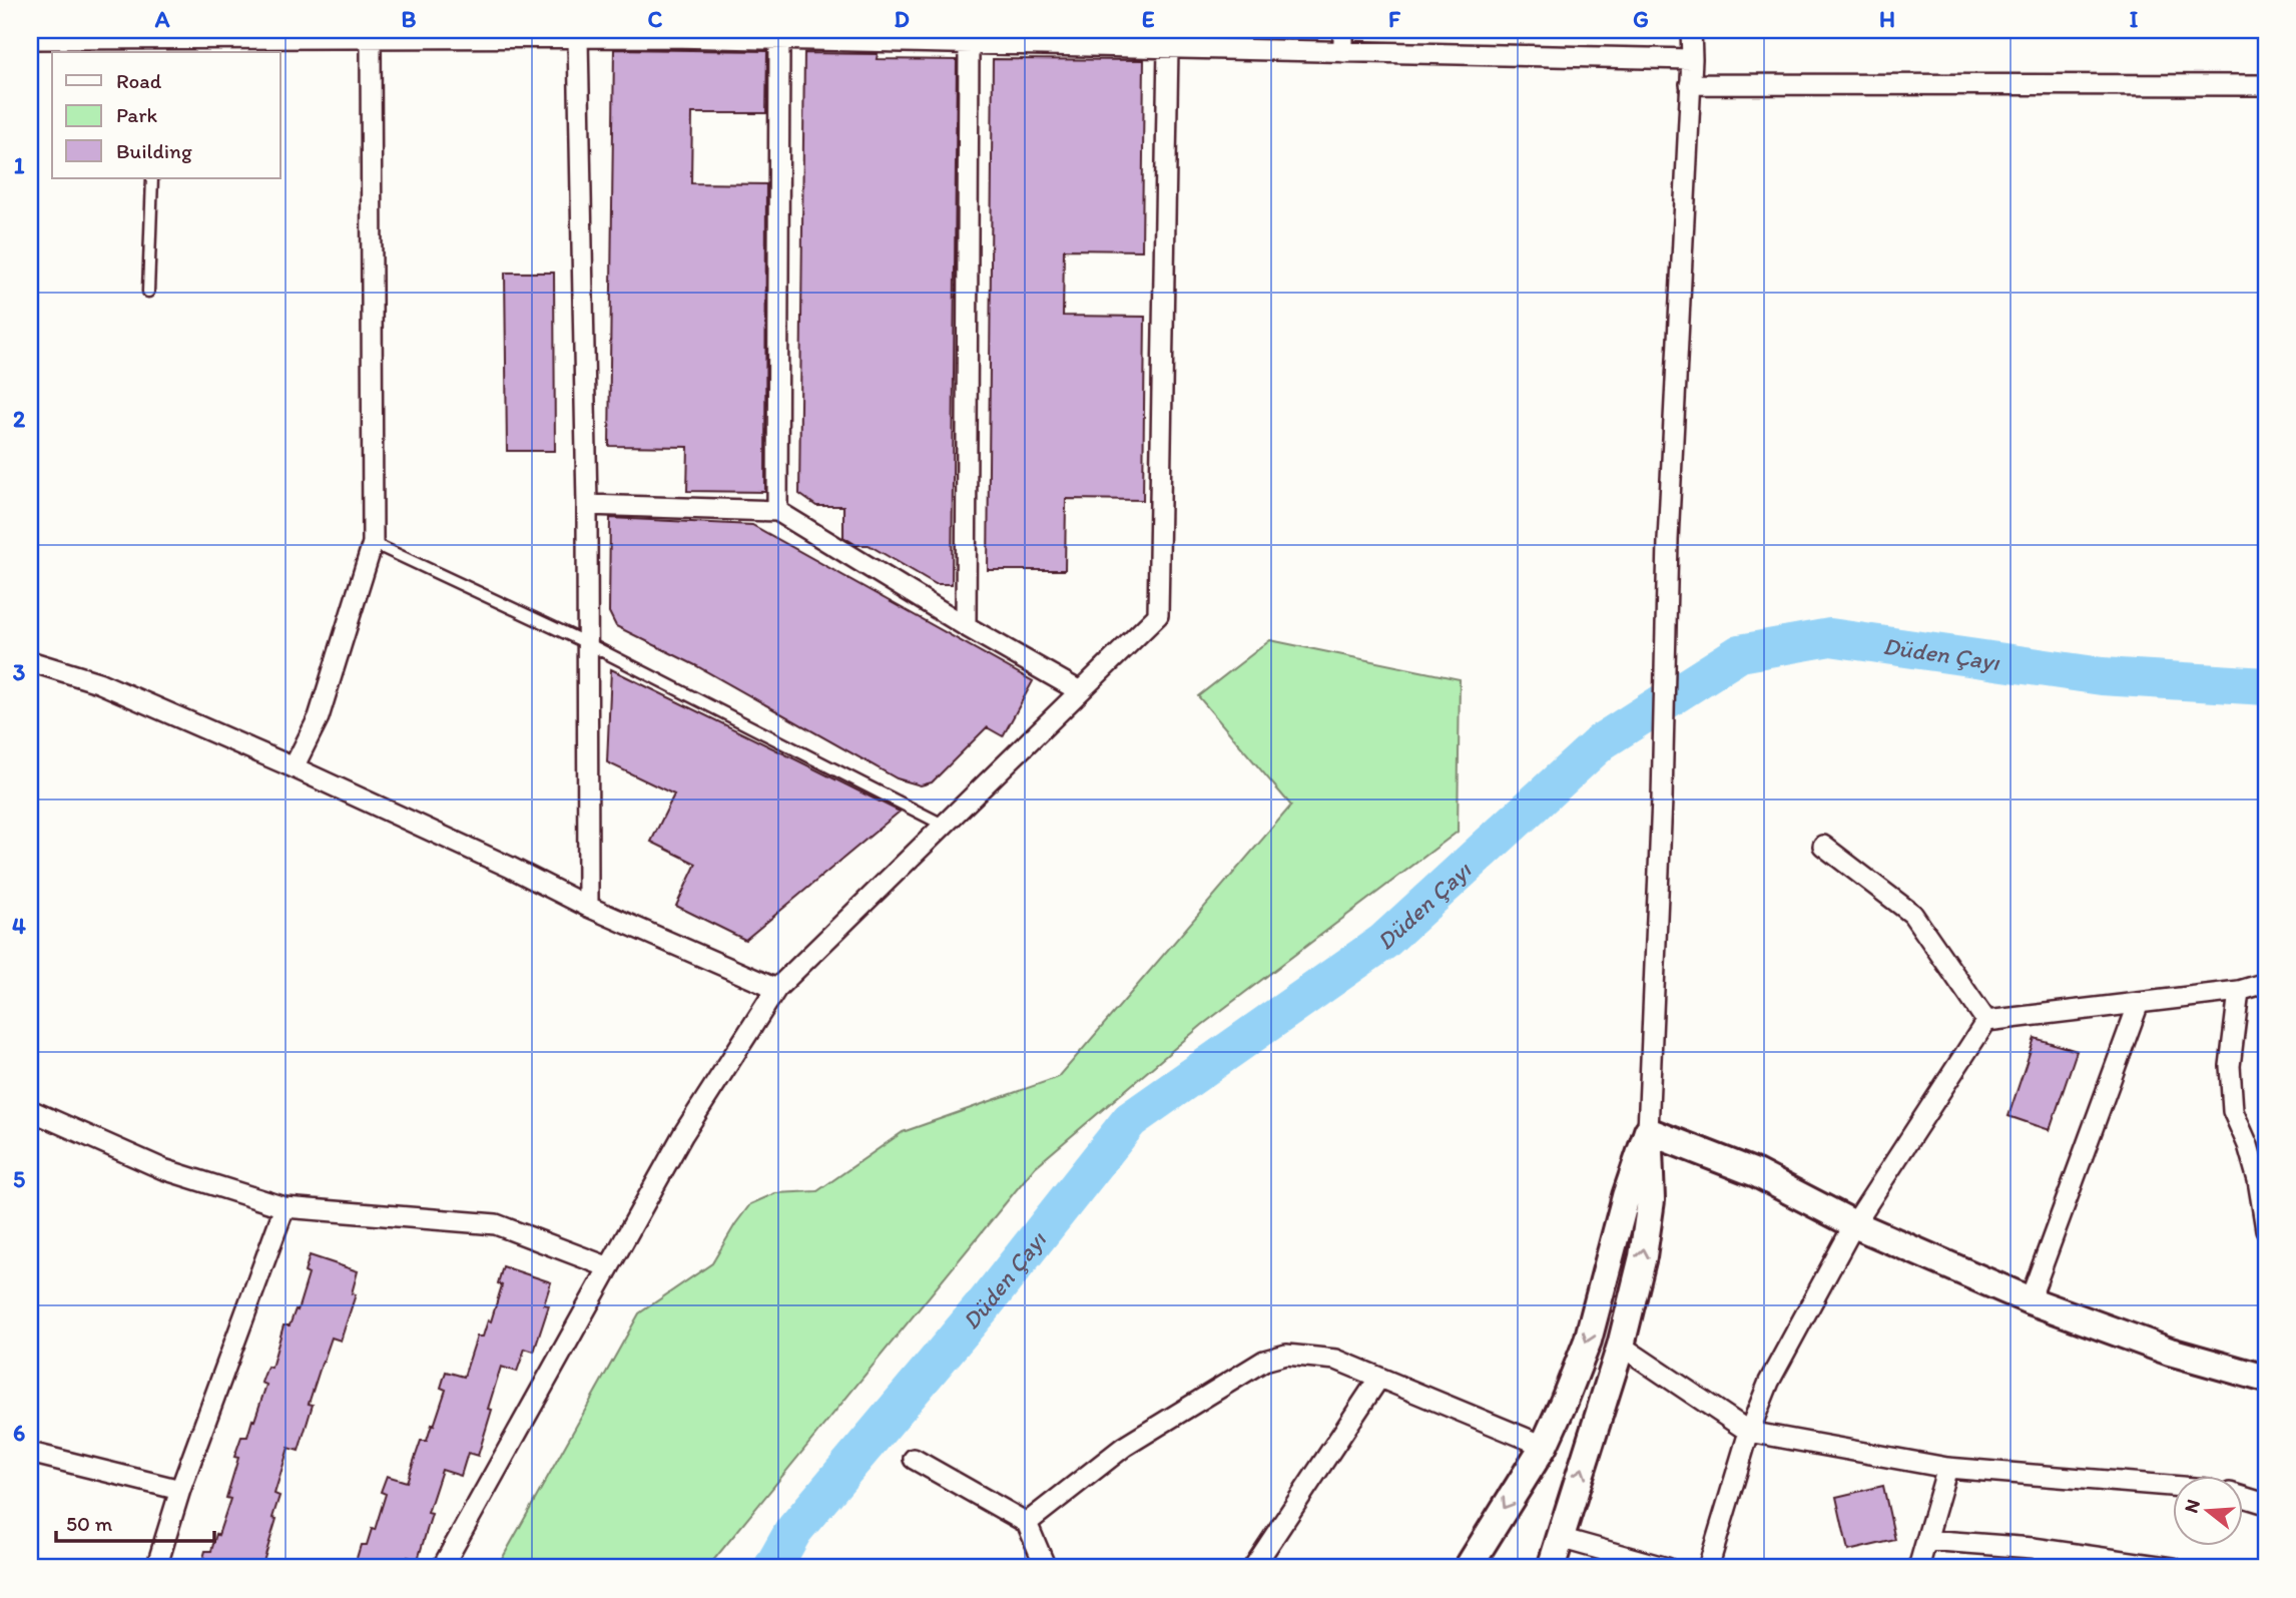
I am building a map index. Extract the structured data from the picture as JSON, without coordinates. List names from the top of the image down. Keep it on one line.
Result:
{"water":["Düden Çayı"],"legend":["Road","Park","Building"],"scale_bar":"50 m","north":"left","grid":{"columns":["A","B","C","D","E","F","G","H","I"],"rows":["1","2","3","4","5","6"]}}
